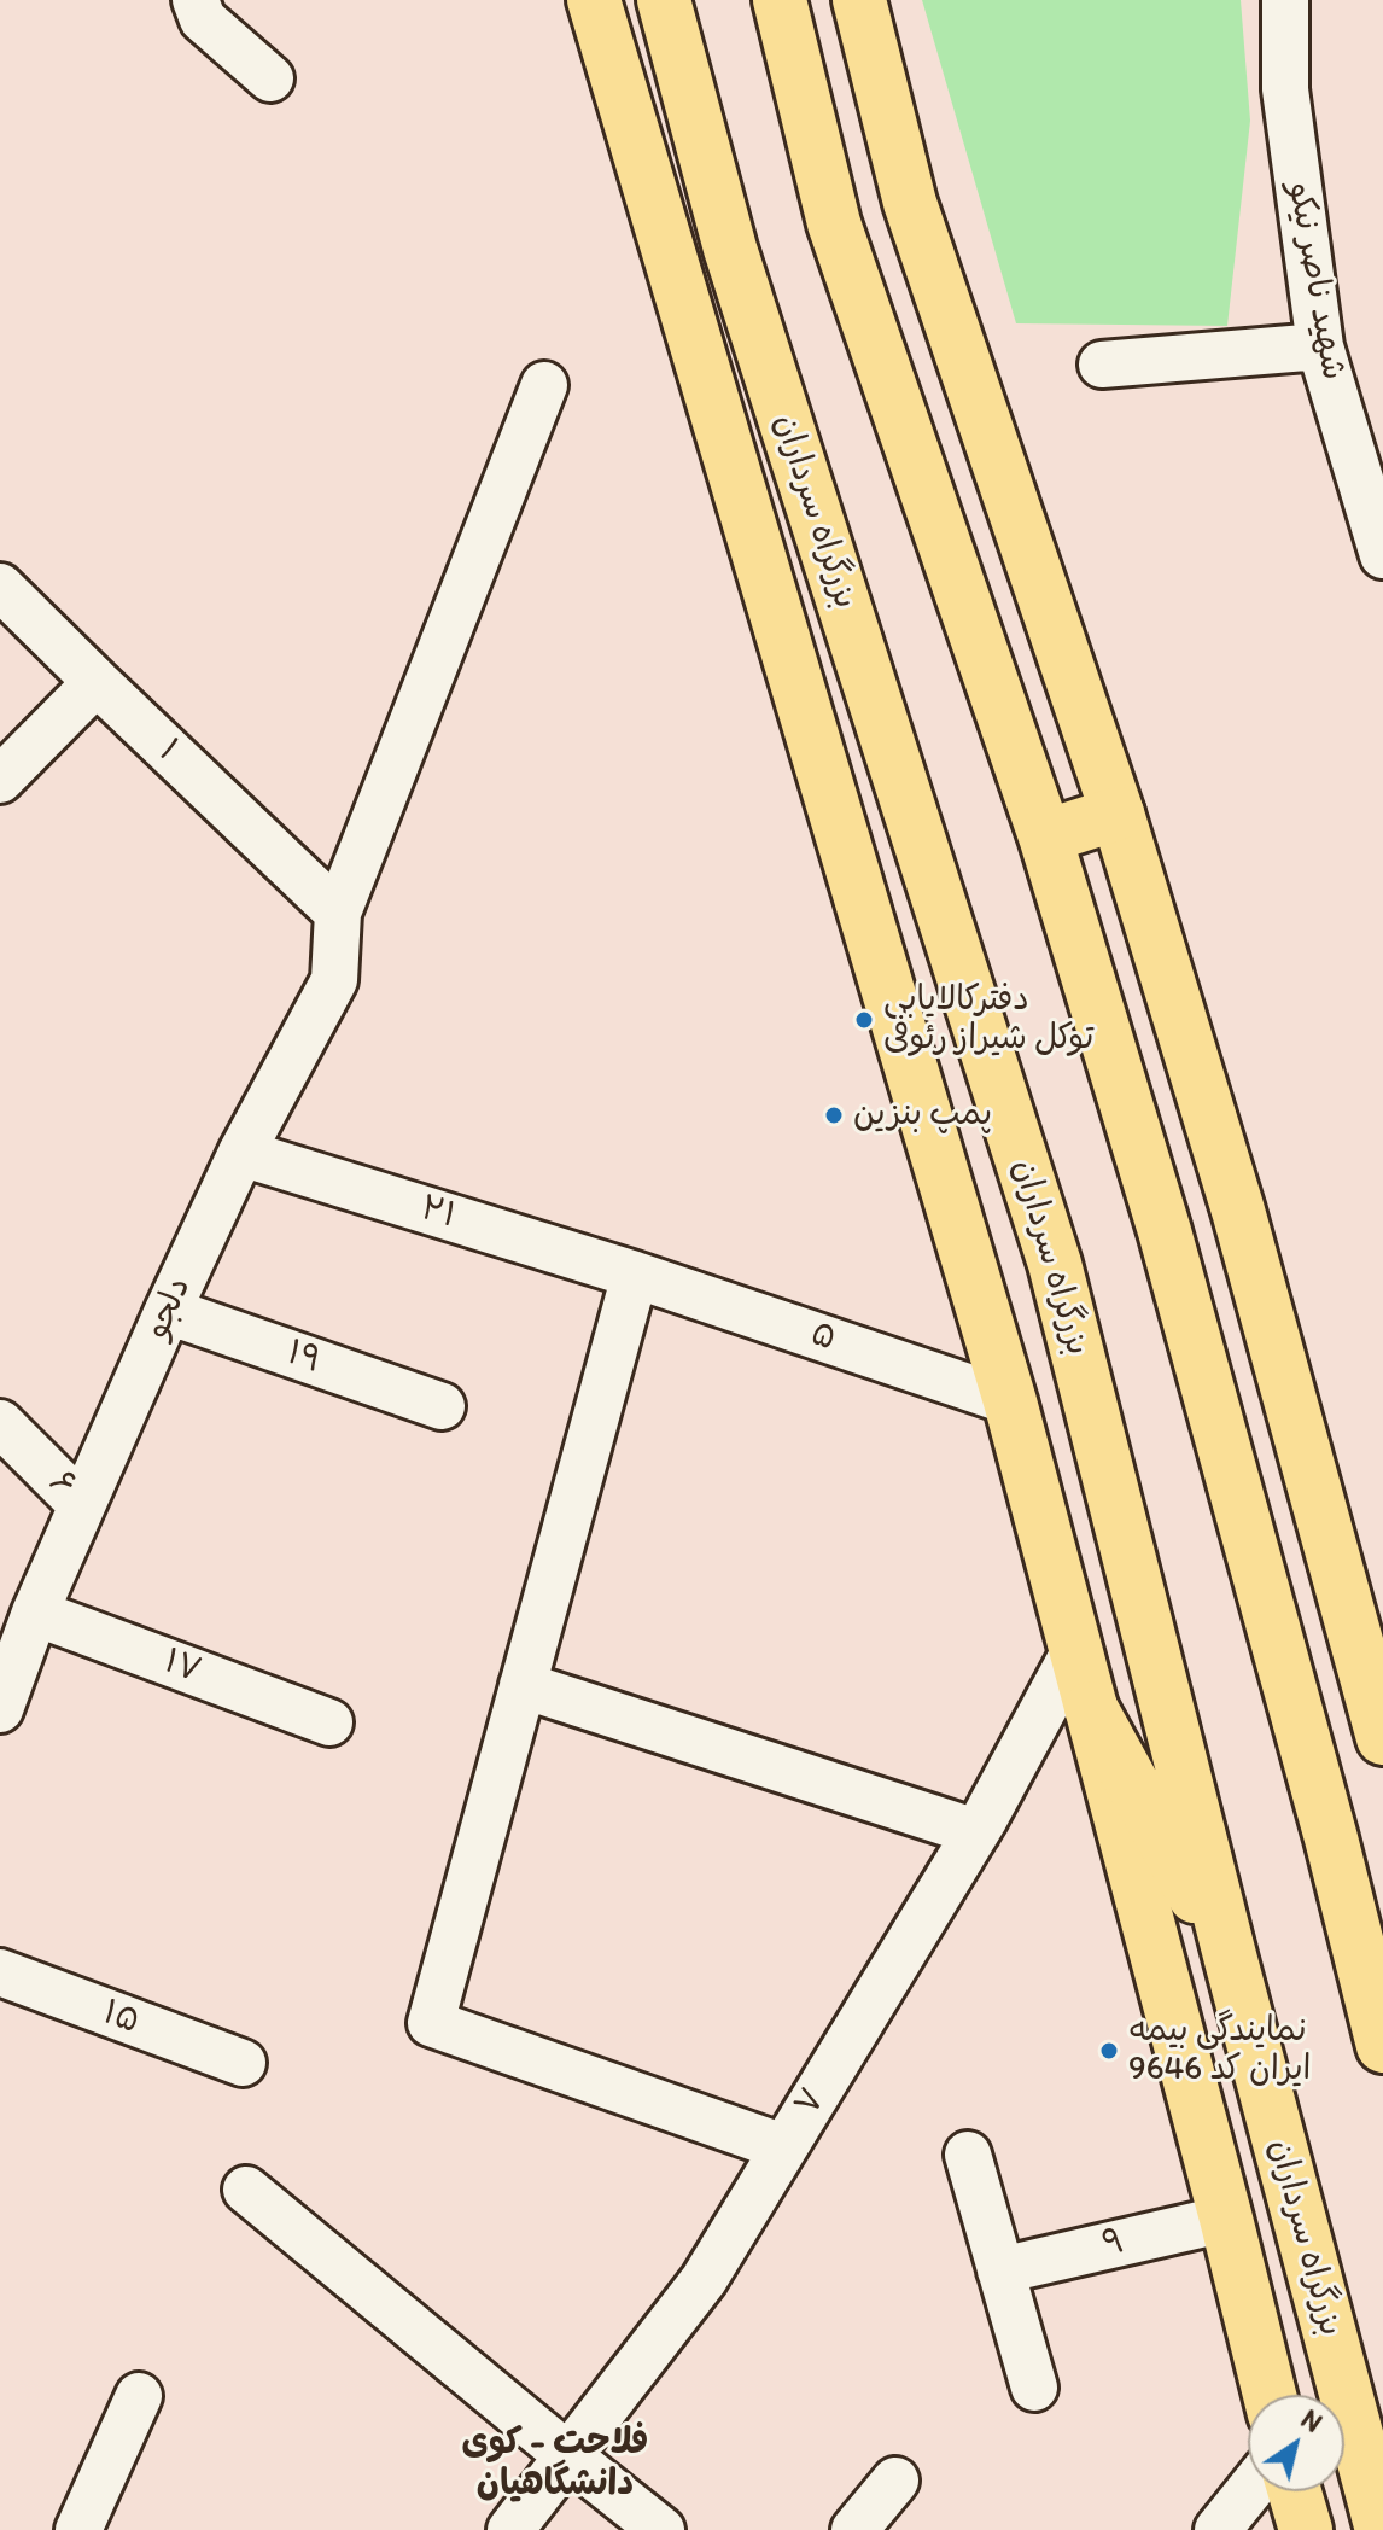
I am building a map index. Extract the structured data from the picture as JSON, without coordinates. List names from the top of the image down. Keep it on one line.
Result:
{"streets":{"main road":["بزرگراه سرداران"],"street":["شهید ناصر نیکو","۱","۲۱","دلجو","۵","۱۹","۶","۱۷","۱۵","۷","۹"]},"crossings":[["۱","دلجو"],["۲۱","دلجو"],["۲۱","۵"],["دلجو","۱۹"],["دلجو","۶"],["دلجو","۱۷"]],"districts":["فلاحت - کوی دانشگاهیان"],"places":["دفترکالایابی توکل شیراز رئوفی","پمپ بنزین","نمایندگی بیمه ایران کد 9646"],"north":"top right"}
